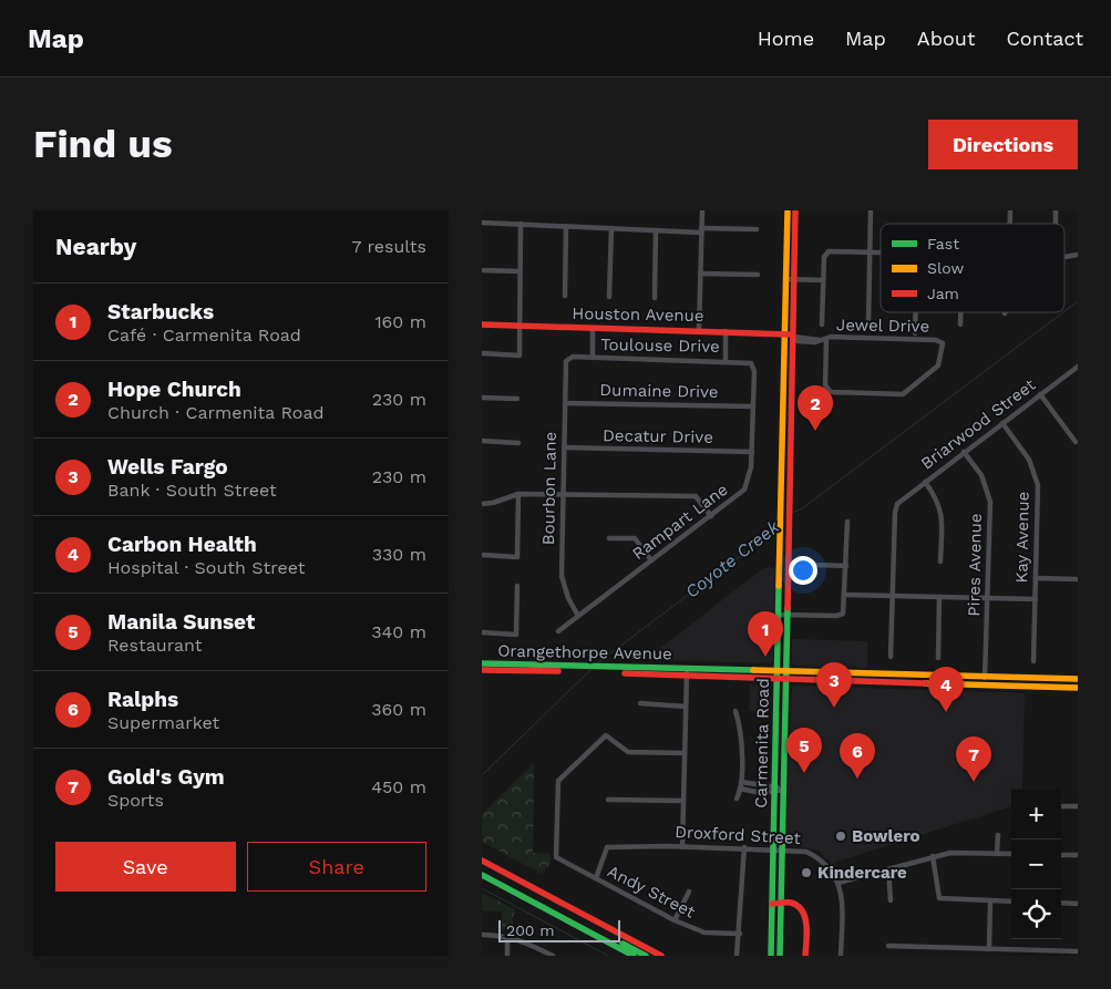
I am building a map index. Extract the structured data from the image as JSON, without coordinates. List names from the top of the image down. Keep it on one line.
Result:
{"streets":{"main road":["Houston Avenue","Orangethorpe Avenue","Carmenita Road"],"street":["Jewel Drive","Toulouse Drive","Dumaine Drive","Briarwood Street","Decatur Drive","Bourbon Lane","Rampart Lane","Kay Avenue","Pires Avenue","Droxford Street","Andy Street"]},"crossings":[["Houston Avenue","Jewel Drive"],["Houston Avenue","Carmenita Road"],["Jewel Drive","Carmenita Road"],["Toulouse Drive","Bourbon Lane"],["Toulouse Drive","Rampart Lane"],["Dumaine Drive","Bourbon Lane"],["Dumaine Drive","Rampart Lane"],["Briarwood Street","Kay Avenue"],["Briarwood Street","Pires Avenue"],["Decatur Drive","Bourbon Lane"],["Decatur Drive","Rampart Lane"],["Bourbon Lane","Rampart Lane"],["Pires Avenue","Orangethorpe Avenue"],["Orangethorpe Avenue","Carmenita Road"],["Carmenita Road","Droxford Street"],["Droxford Street","Andy Street"]],"water":["Coyote Creek"],"places":["Bowlero","Kindercare"],"legend":["Fast","Slow","Jam"],"scale_bar":"200 m","page":{"header":"Map","nav":["Home","Map","About","Contact"],"buttons":["Directions",["Save","Share"]],"title":"Find us","heading":["Nearby","7 results"],"list":[{"mark":"1","name":"Starbucks","note":"Café · Carmenita Road","value":"160 m"},{"mark":"2","name":"Hope Church","note":"Church · Carmenita Road","value":"230 m"},{"mark":"3","name":"Wells Fargo","note":"Bank · South Street","value":"230 m"},{"mark":"4","name":"Carbon Health","note":"Hospital · South Street","value":"330 m"},{"mark":"5","name":"Manila Sunset","note":"Restaurant","value":"340 m"},{"mark":"6","name":"Ralphs","note":"Supermarket","value":"360 m"},{"mark":"7","name":"Gold's Gym","note":"Sports","value":"450 m"}],"pins":["2","1","3","4","5","6","7"],"map_buttons":["+","−"],"scale":"200 m"}}
